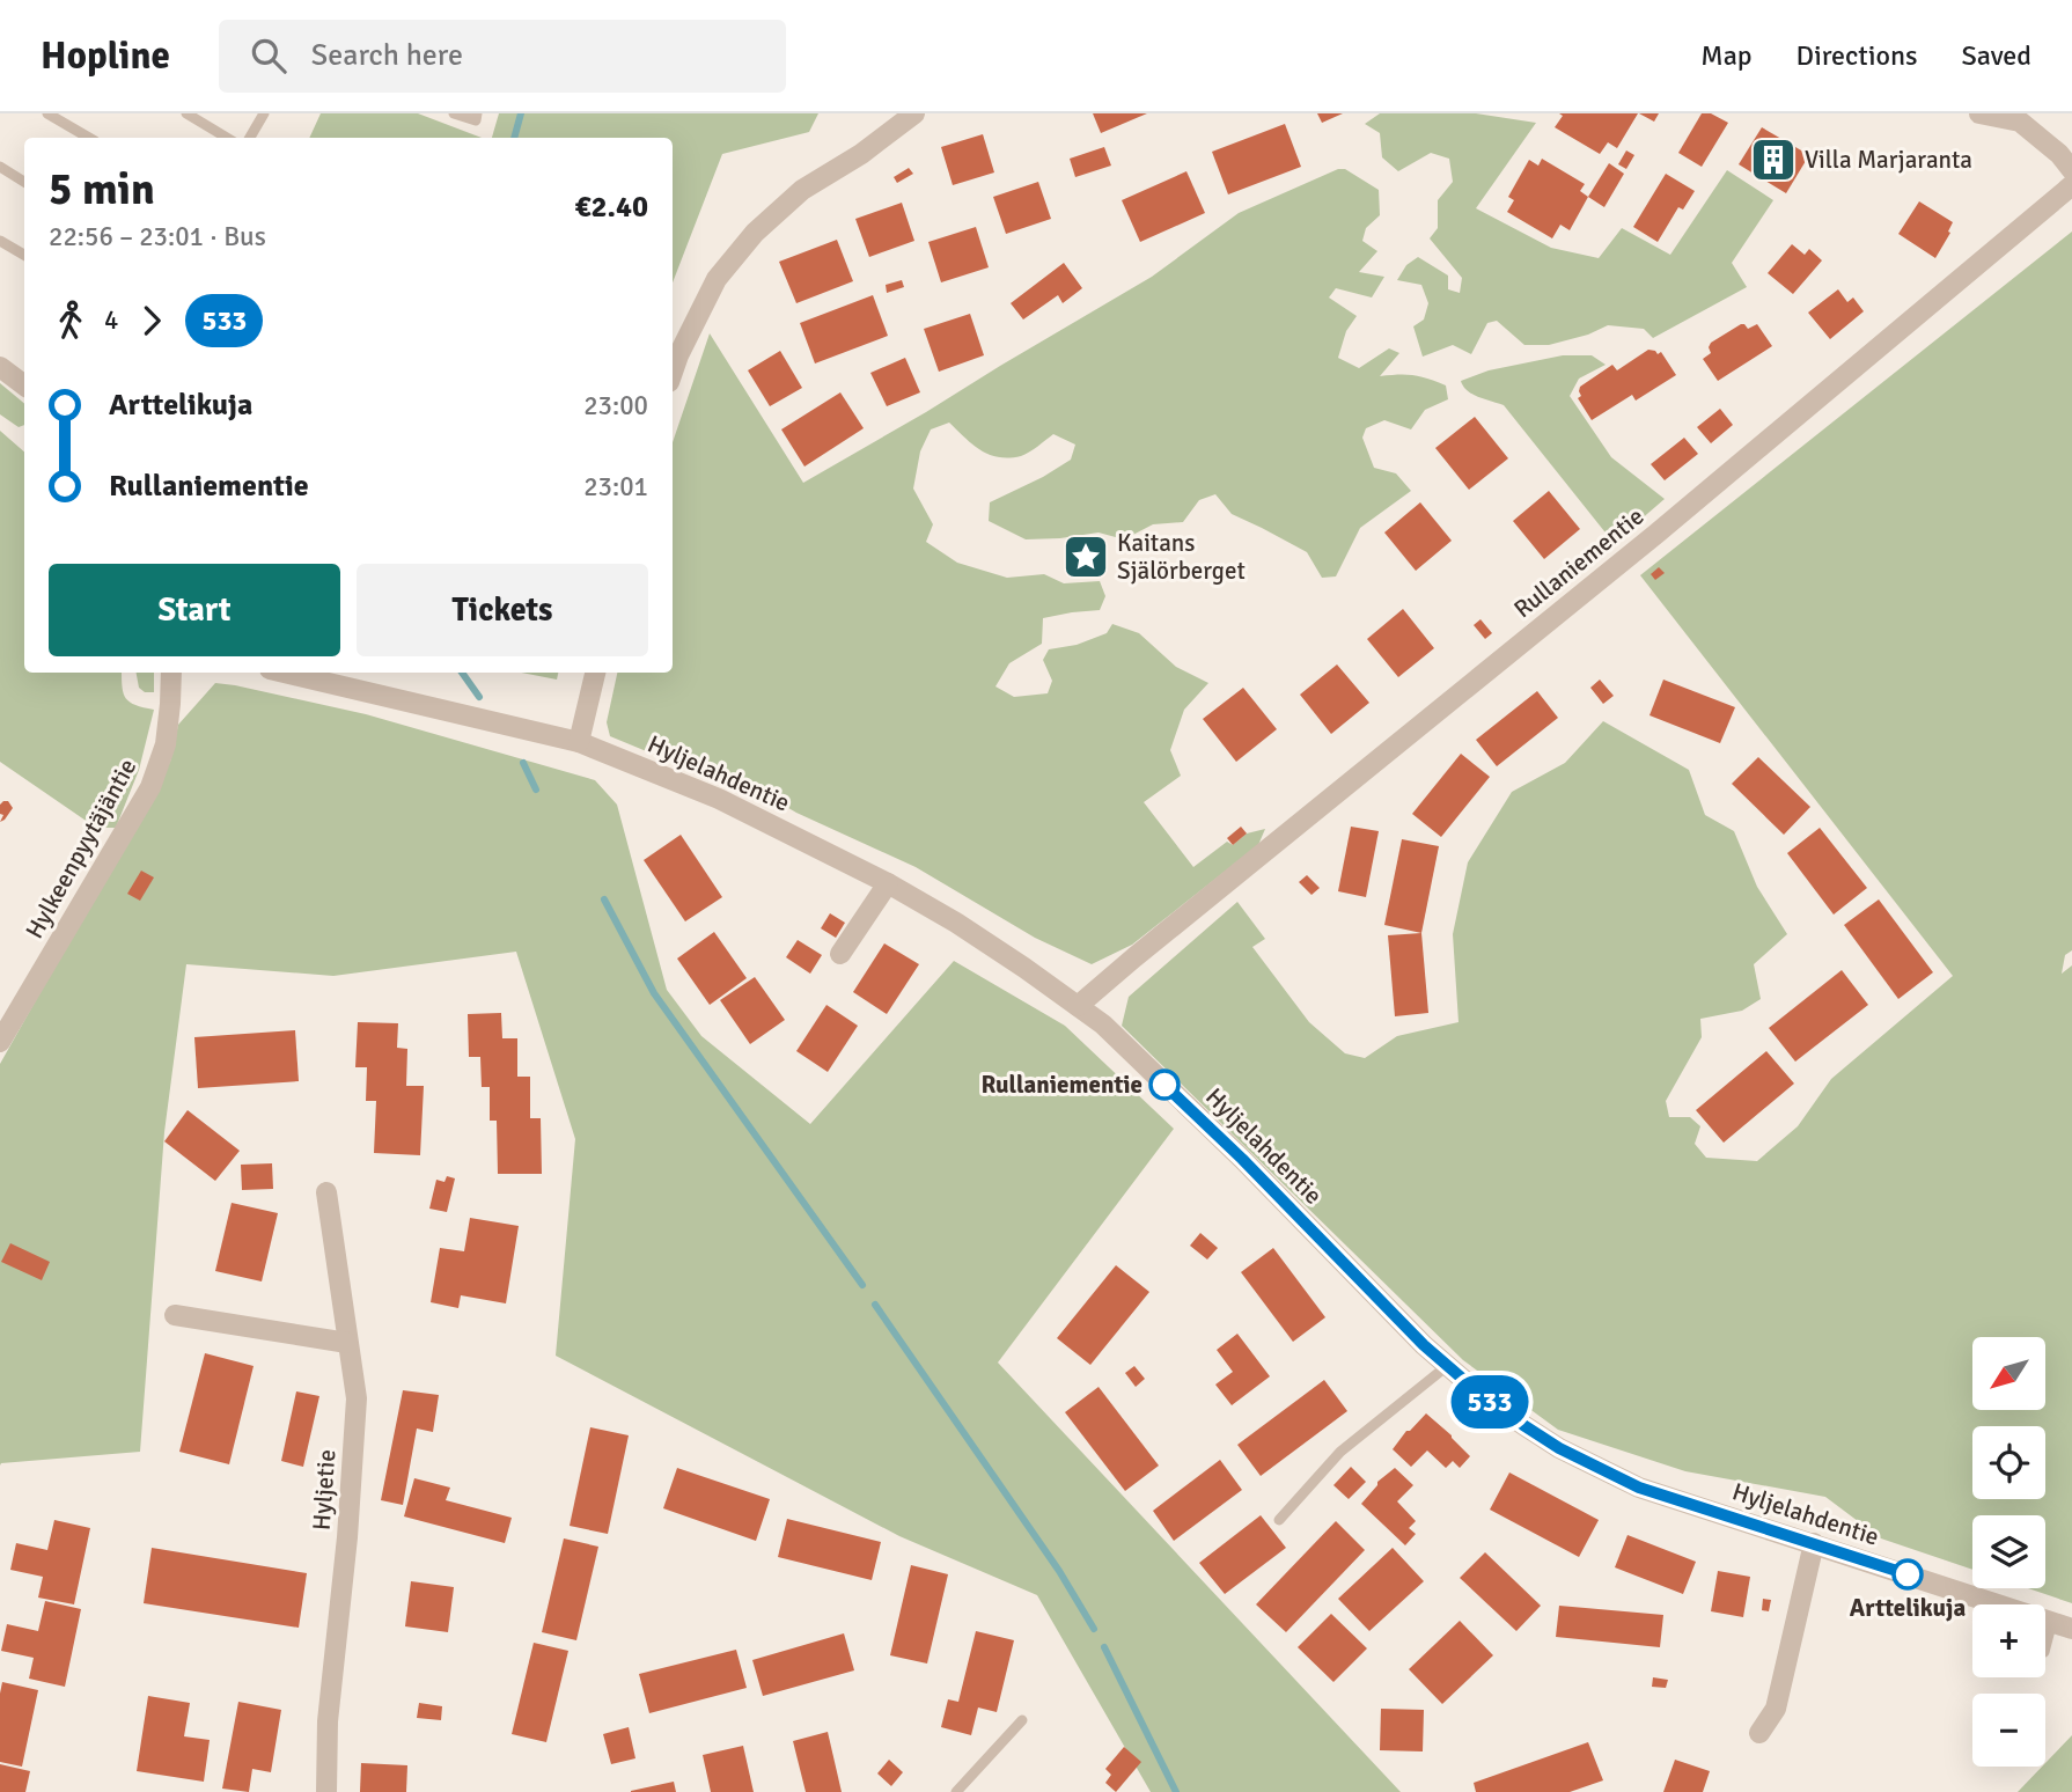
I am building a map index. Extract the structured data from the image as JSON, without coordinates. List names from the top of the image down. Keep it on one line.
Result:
{"streets":{"street":["Rullaniementie","Hyljelahdentie","Hylkeenpyytäjäntie","Hyljetie"]},"crossings":[["Rullaniementie","Hyljelahdentie"]],"places":{"building":["Villa Marjaranta"],"place":["Kaitans Själörberget"],"other":["Rullaniementie","Arttelikuja"]},"lines":["bus line 533"],"north":"bottom left","page":{"header":"Hopline","search":"Search here","nav":["Map","Directions","Saved"],"on_map":"533","heading":["5 min","22:56 – 23:01 · Bus","€2.40"],"legs":["4","533"],"list":[{"name":"Arttelikuja","value":"23:00"},{"name":"Rullaniementie","value":"23:01"}],"buttons":["Start","Tickets"],"map_buttons":["+","−"]}}
